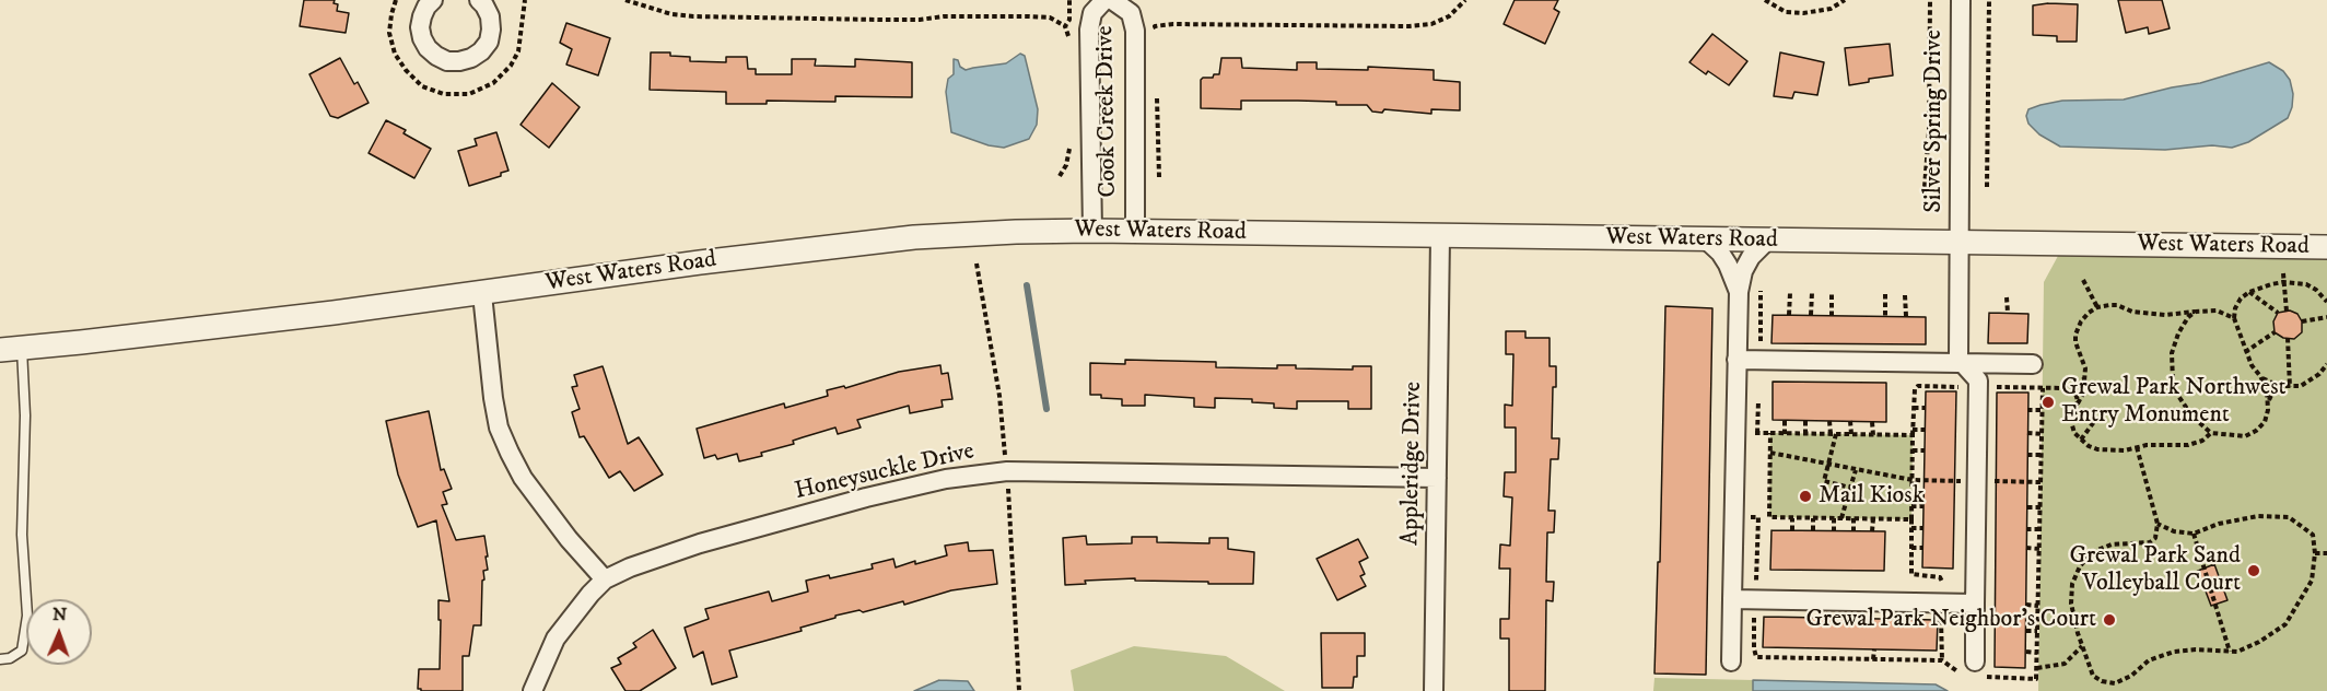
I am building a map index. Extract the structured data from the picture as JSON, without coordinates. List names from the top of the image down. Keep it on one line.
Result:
{"streets":{"street":["Cook Creek Drive","Silver Spring Drive","West Waters Road","Appleridge Drive","Honeysuckle Drive"]},"crossings":[["Cook Creek Drive","West Waters Road"],["Silver Spring Drive","West Waters Road"],["West Waters Road","Appleridge Drive"],["Appleridge Drive","Honeysuckle Drive"]],"places":["Grewal Park Northwest Entry Monument","Mail Kiosk","Grewal Park Sand Volleyball Court","Grewal Park Neighbor's Court"],"north":"top"}
